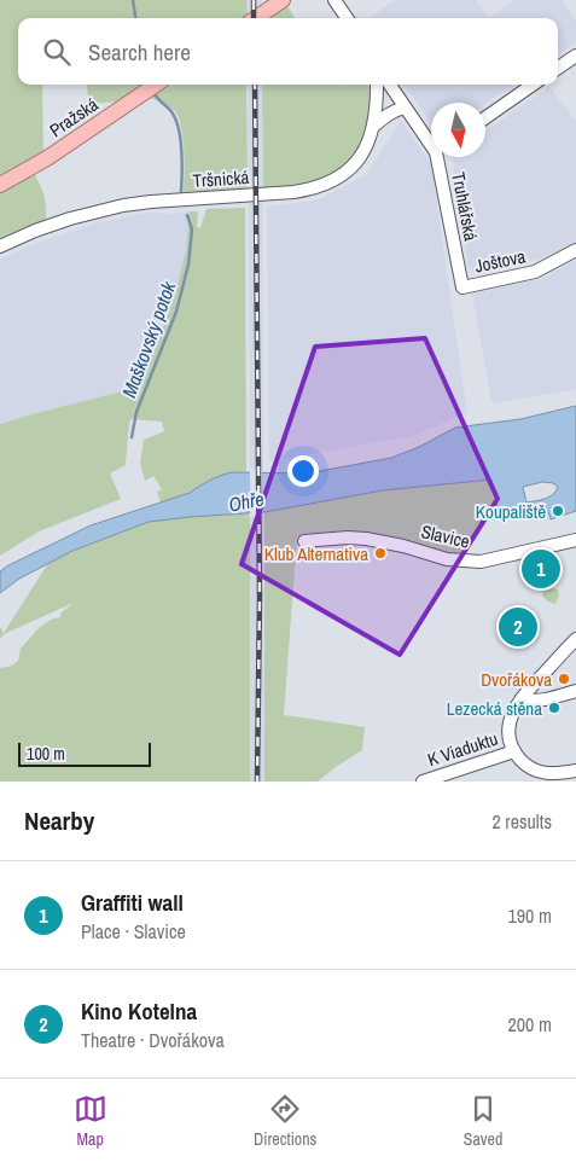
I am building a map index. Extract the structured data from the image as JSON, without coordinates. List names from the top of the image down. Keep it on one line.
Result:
{"streets":{"main road":["Pražská"],"street":["Tršnická","Truhlářská","Joštova","Slavice","K Viaduktu"]},"crossings":[["Truhlářská","Joštova"]],"water":["Maškovský potok","Ohře"],"places":["Koupaliště","Klub Alternativa","Dvořákova","Lezecká stěna"],"scale_bar":"100 m","north":"bottom","page":{"search":"Search here","pins":["1","2"],"scale":"100 m","heading":["Nearby","2 results"],"list":[{"mark":"1","name":"Graffiti wall","note":"Place · Slavice","value":"190 m"},{"mark":"2","name":"Kino Kotelna","note":"Theatre · Dvořákova","value":"200 m"}],"nav":["Map","Directions","Saved"]}}
